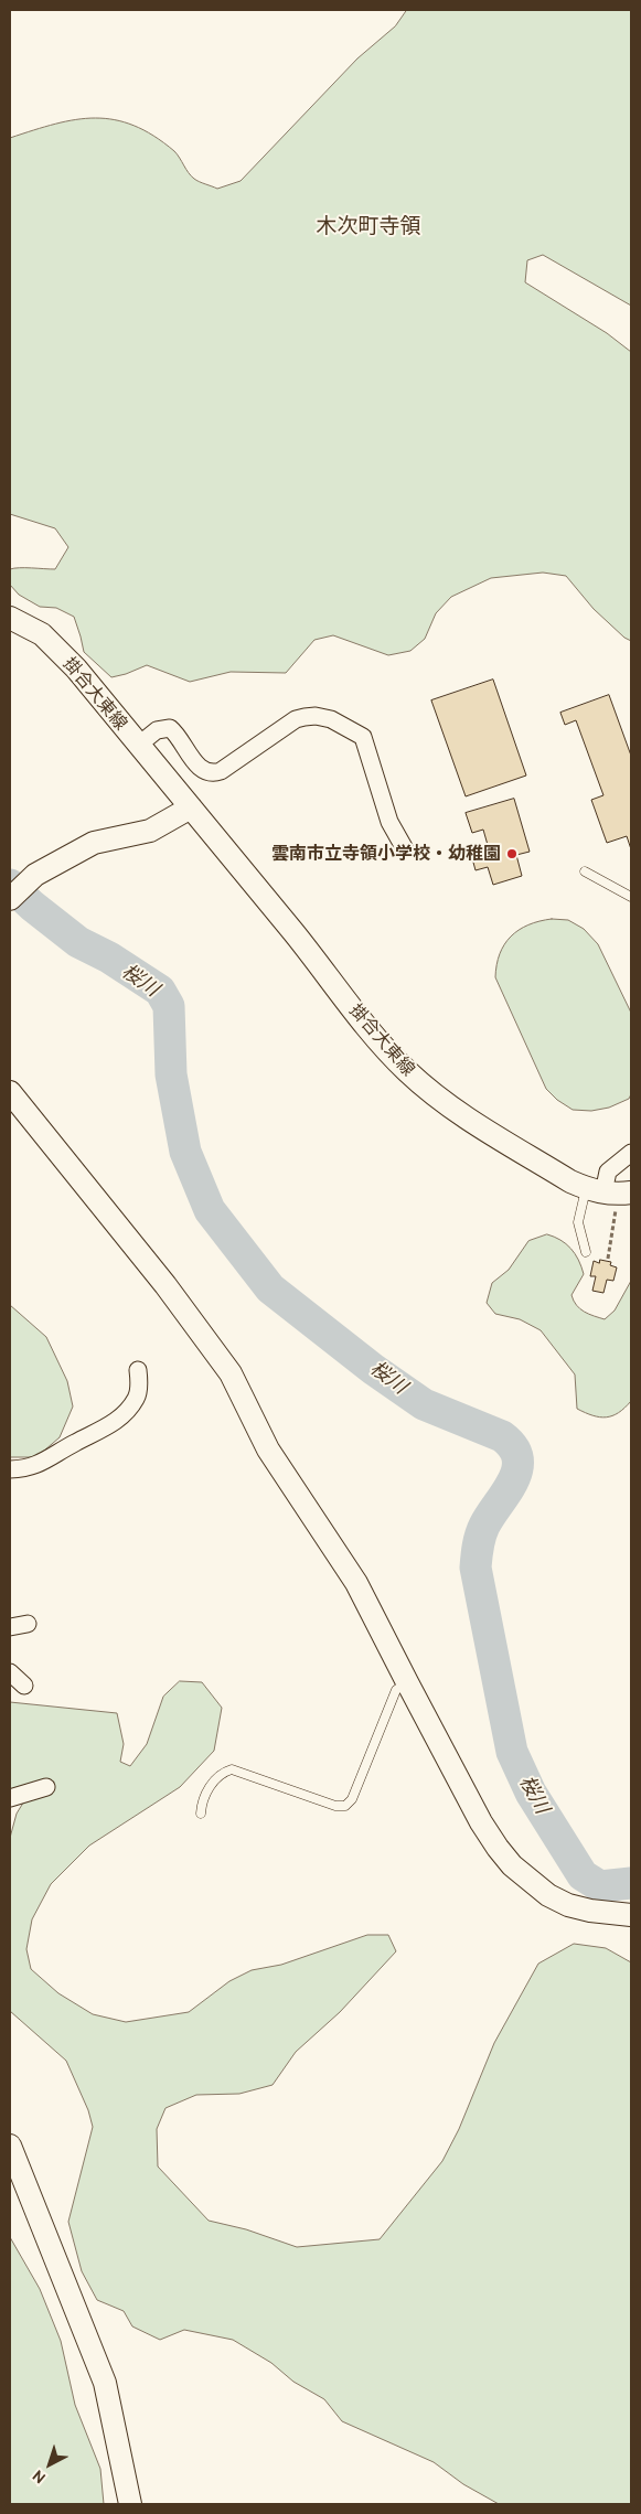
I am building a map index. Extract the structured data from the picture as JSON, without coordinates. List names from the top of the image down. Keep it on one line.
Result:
{"streets":{"street":["掛合大東線"]},"districts":["木次町寺領"],"water":["桜川"],"places":["雲南市立寺領小学校・幼稚園"],"north":"bottom left"}
